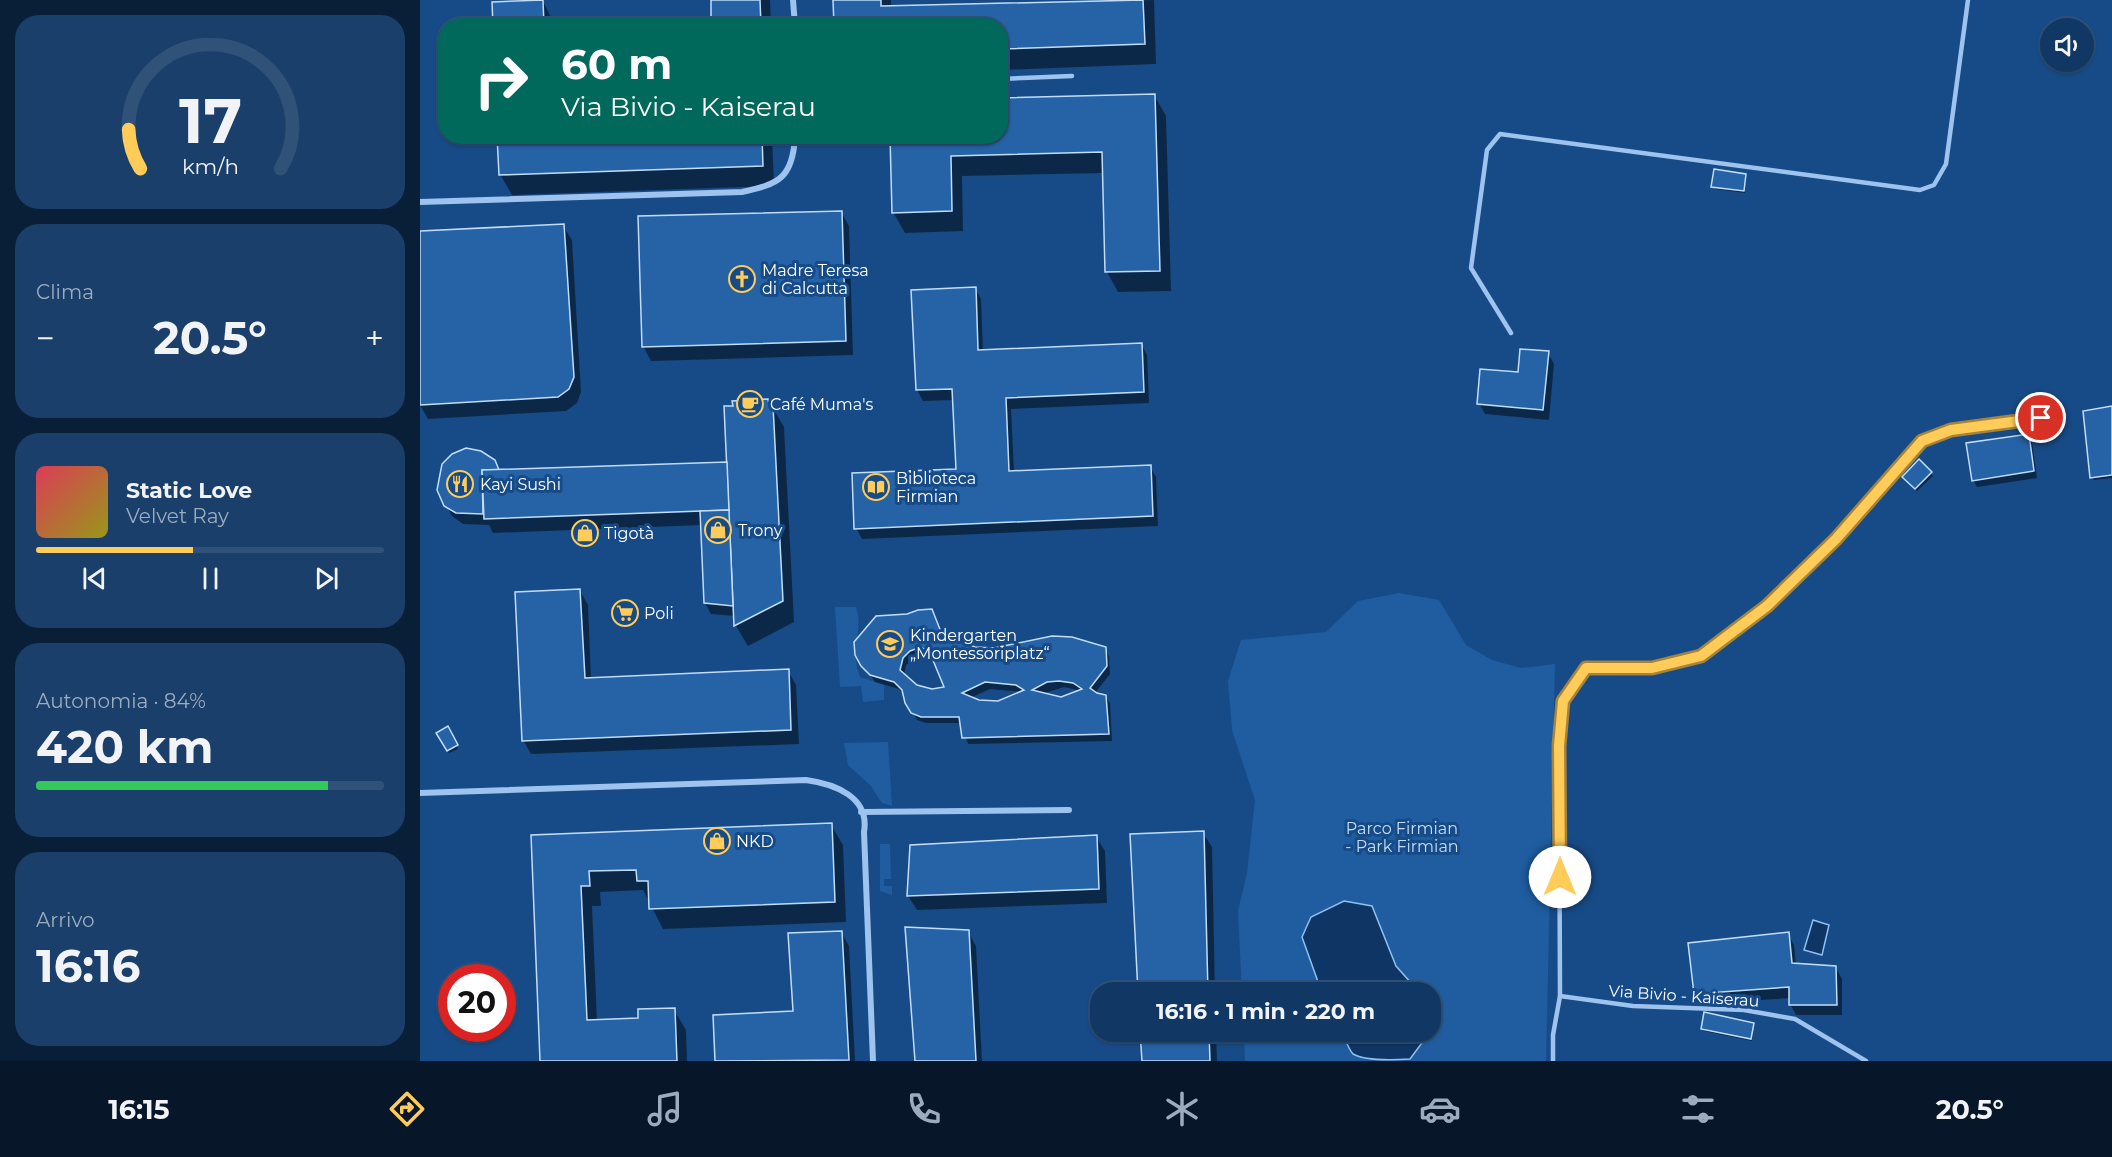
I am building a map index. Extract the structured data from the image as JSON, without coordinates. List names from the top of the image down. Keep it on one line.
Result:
{"streets":{"lane":["Via Bivio - Kaiserau"]},"parks":["Parco Firmian - Park Firmian"],"places":{"church":["Madre Teresa di Calcutta"],"cafe":["Café Muma's"],"restaurant":["Kayi Sushi"],"library":["Biblioteca Firmian"],"shop":["Trony","Tigotà","NKD"],"supermarket":["Poli"],"school or university":["Kindergarten „Montessoriplatz“"]},"page":{"turn":["60 m","Via Bivio - Kaiserau"],"tile":["Clima",["Autonomia · 84%","420 km"],["Arrivo","16:16"]],"heat":["−","20.5°","+"],"song":["Static Love","Velvet Ray"],"limit":"20","trip":"16:16 · 1 min · 220 m","tabs":["16:15","20.5°"],"gauge":["17","km/h"]}}
